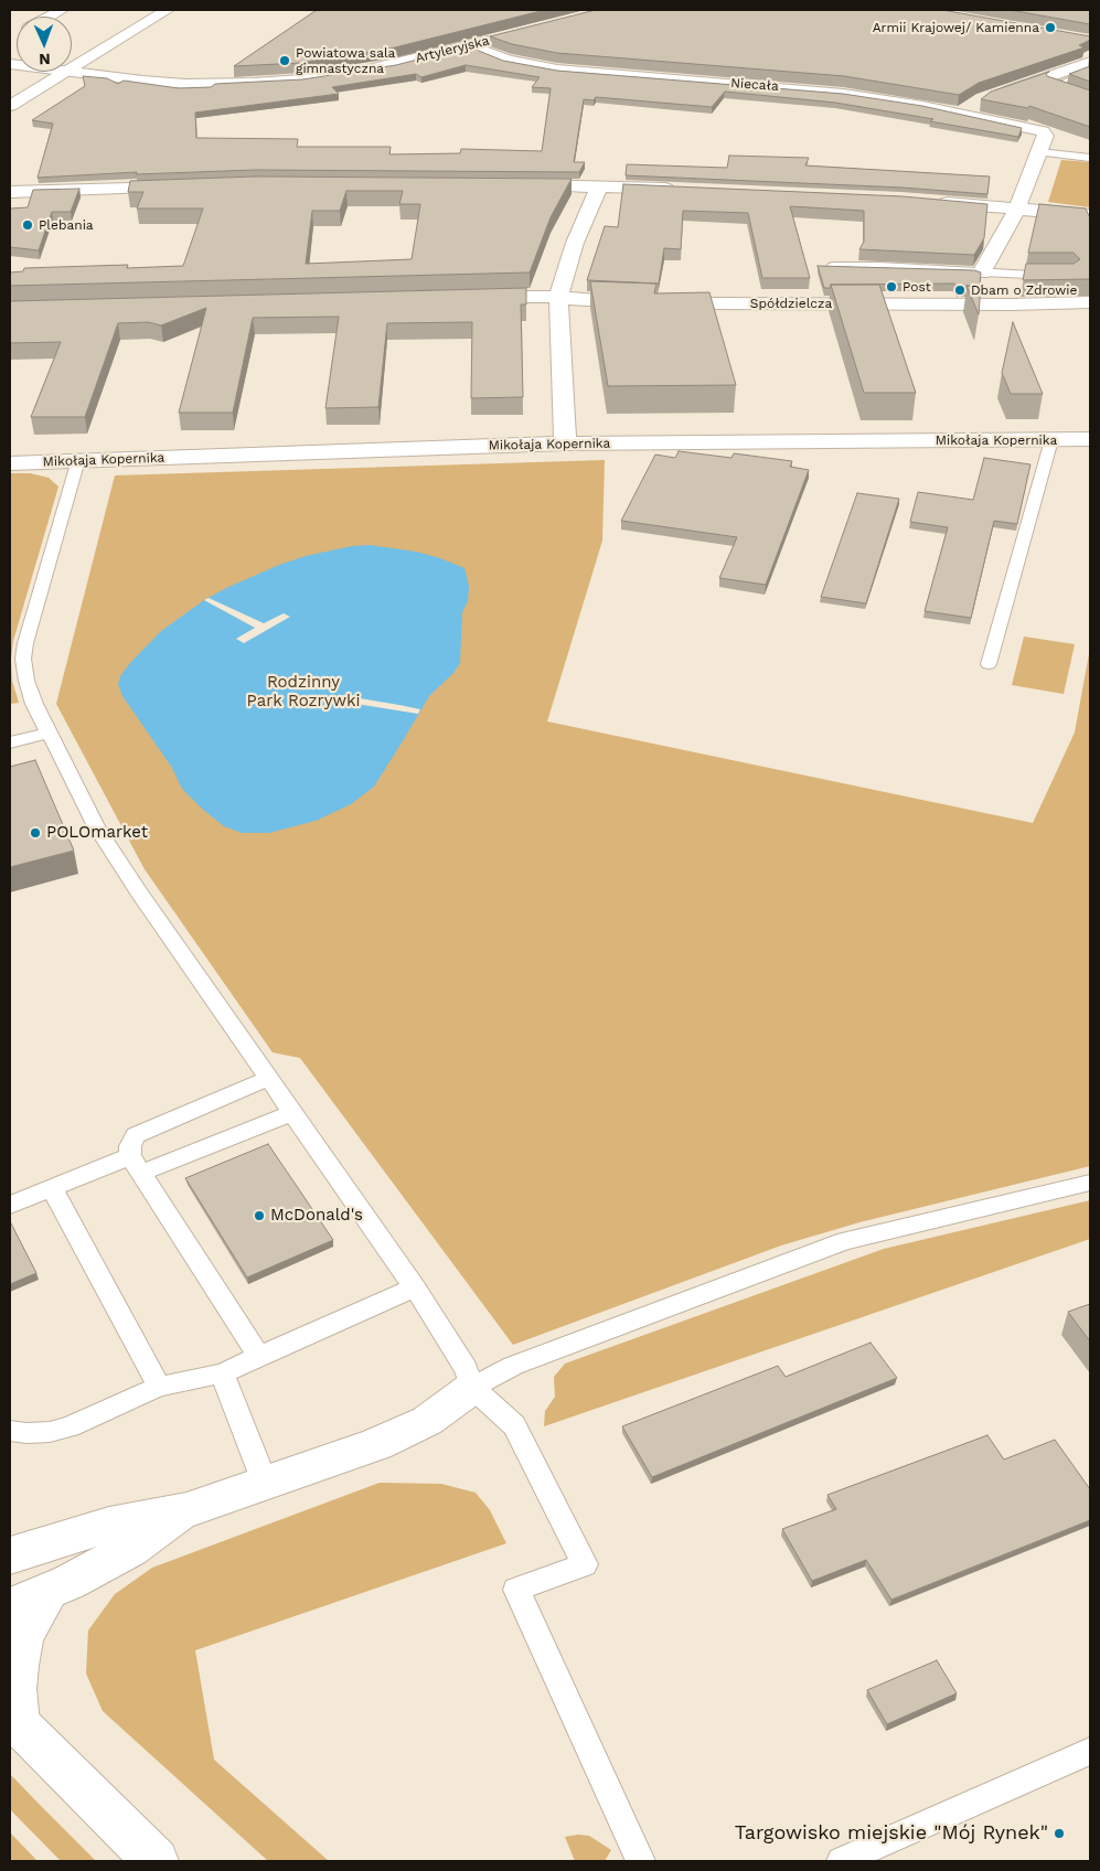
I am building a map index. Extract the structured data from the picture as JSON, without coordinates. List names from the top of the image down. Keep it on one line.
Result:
{"streets":{"street":["Artyleryjska","Niecała","Spółdzielcza","Mikołaja Kopernika"]},"crossings":[["Artyleryjska","Niecała"]],"parks":["Rodzinny Park Rozrywki"],"places":["Armii Krajowej/ Kamienna","Powiatowa sala gimnastyczna","Plebania","Post","Dbam o Zdrowie","POLOmarket","McDonald's","Targowisko miejskie \"Mój Rynek\""],"north":"bottom"}
